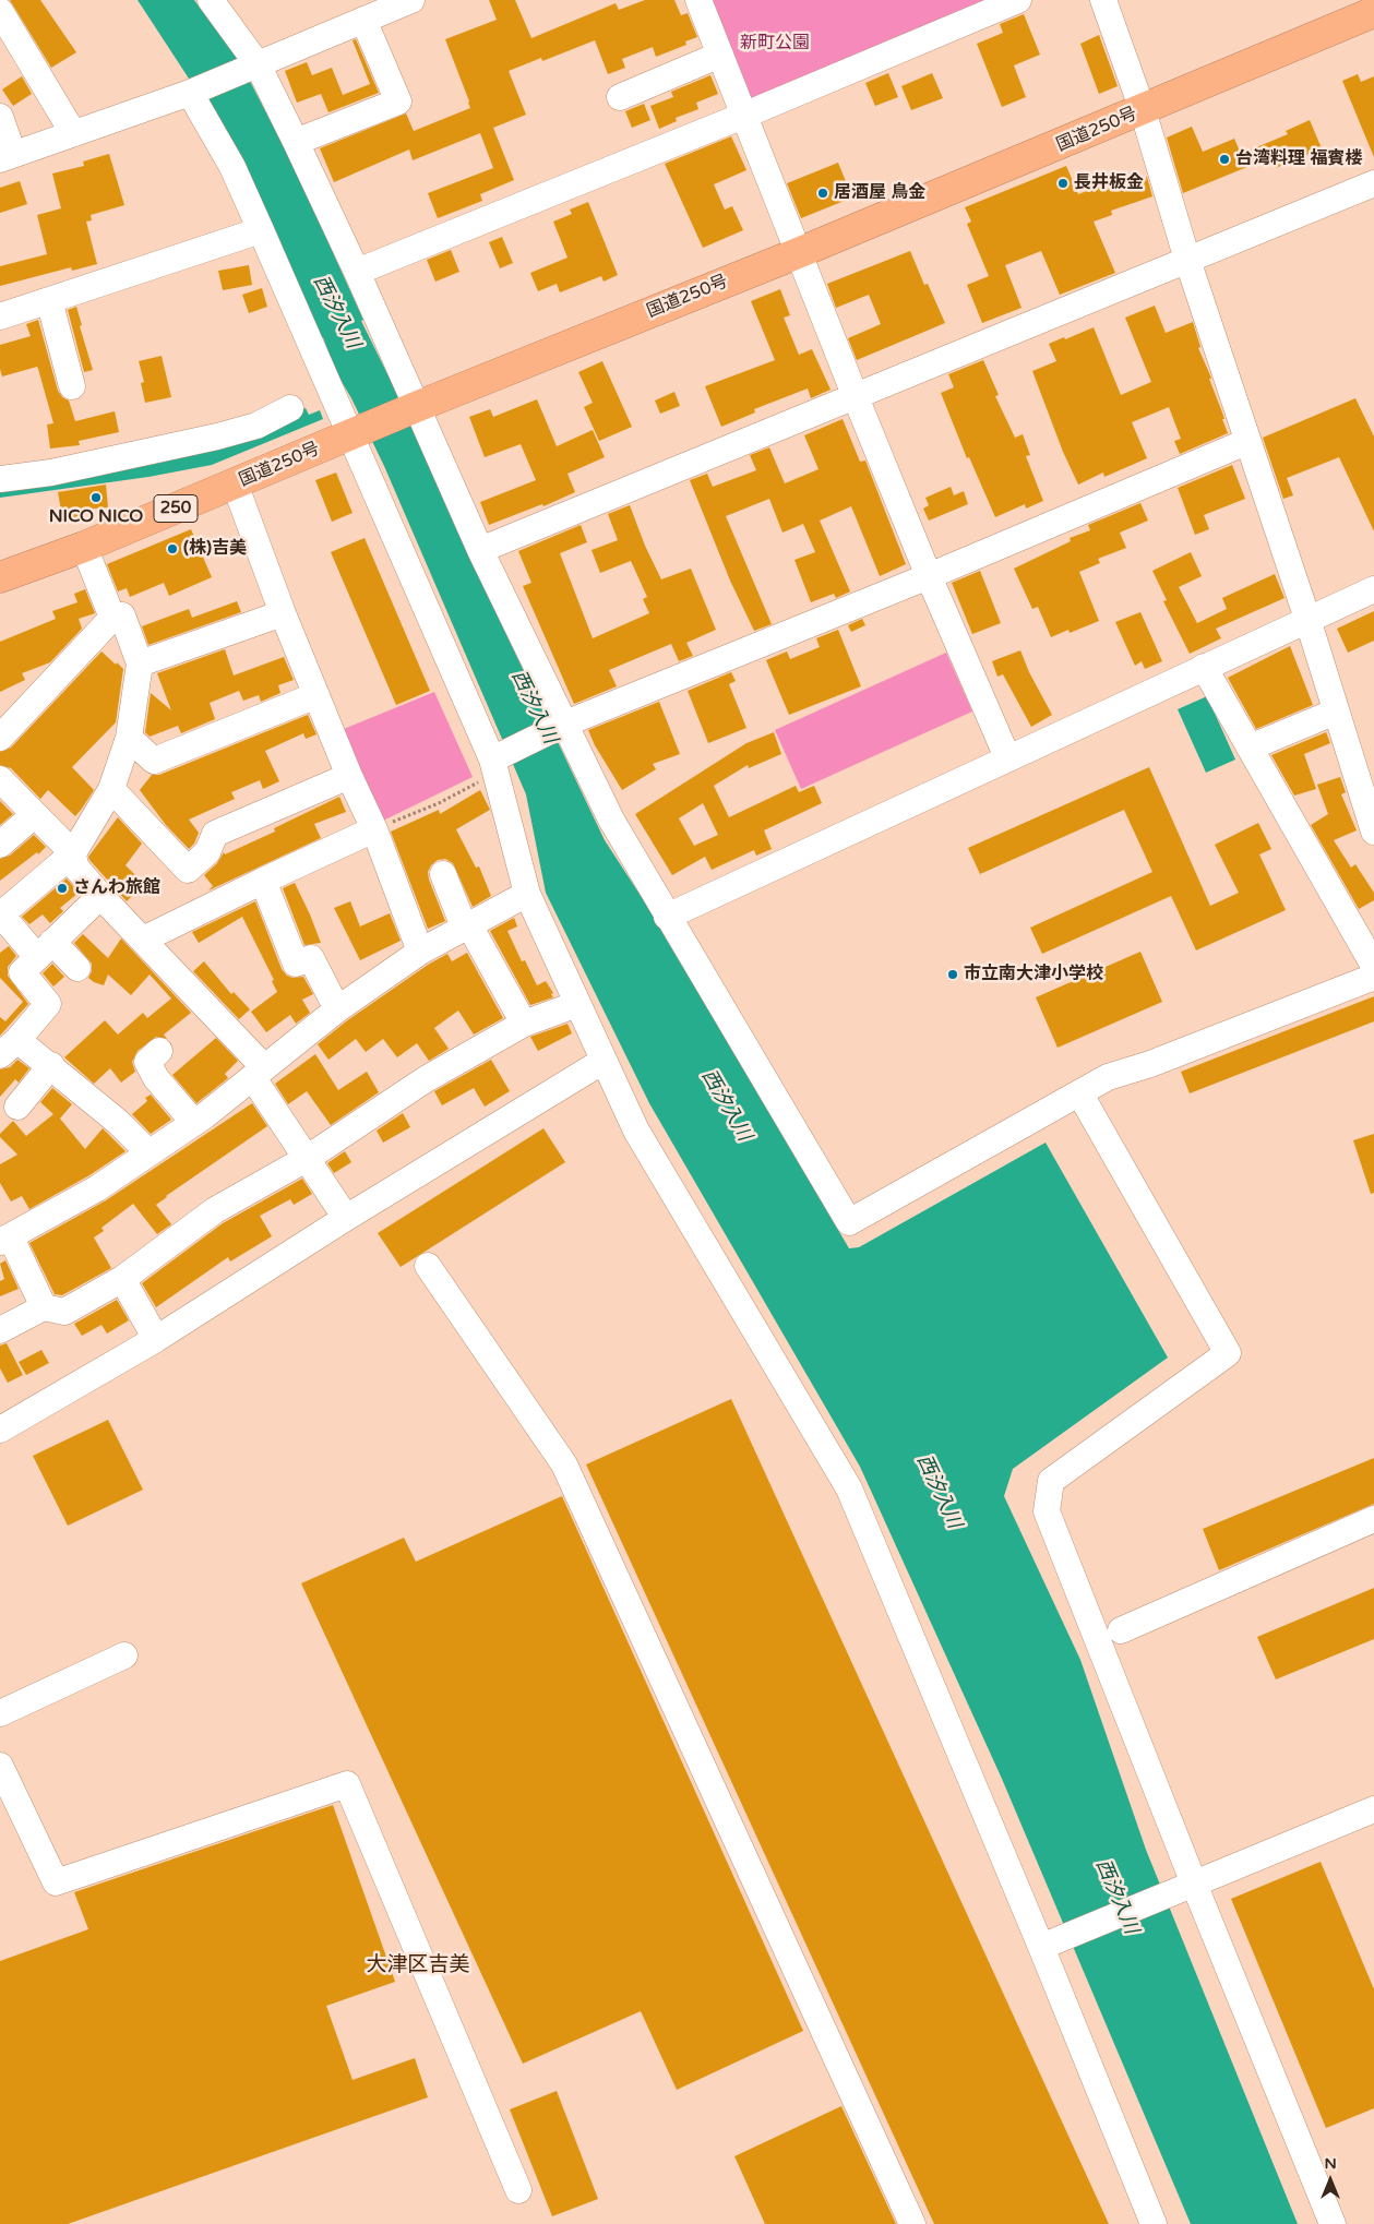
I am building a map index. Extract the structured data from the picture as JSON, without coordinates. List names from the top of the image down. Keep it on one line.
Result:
{"streets":{"highway":["国道250号","250"]},"districts":["大津区吉美"],"water":["西汐入川"],"parks":["新町公園"],"places":["台湾料理 福賓楼","長井板金","居酒屋 鳥金","NICO NICO","(株)吉美","さんわ旅館","市立南大津小学校"],"north":"top"}
